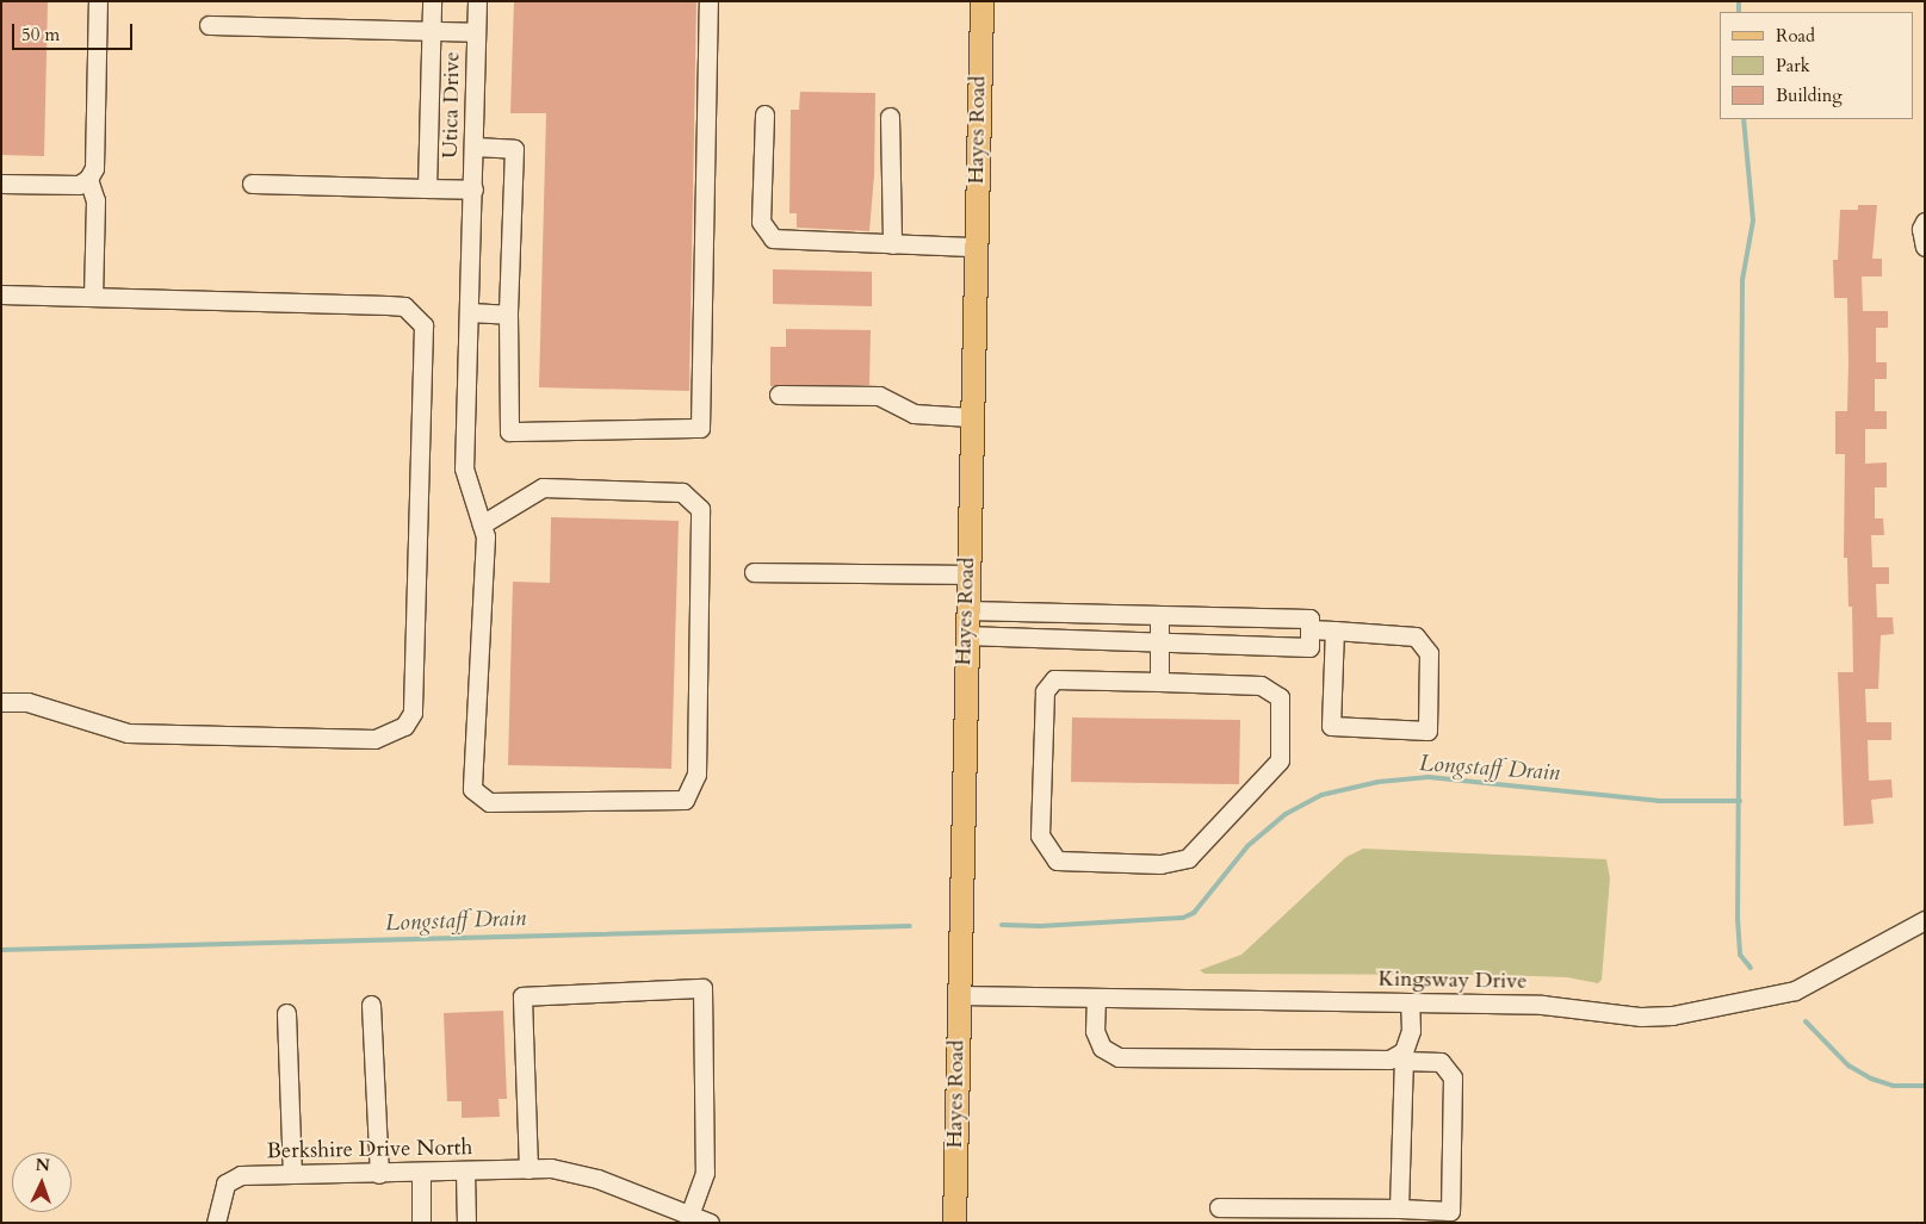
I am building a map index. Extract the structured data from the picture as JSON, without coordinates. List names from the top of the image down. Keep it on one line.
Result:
{"streets":{"main road":["Hayes Road"],"street":["Utica Drive","Kingsway Drive","Berkshire Drive North"]},"crossings":[["Hayes Road","Kingsway Drive"]],"water":["Longstaff Drain"],"legend":["Road","Park","Building"],"scale_bar":"50 m","north":"top"}
